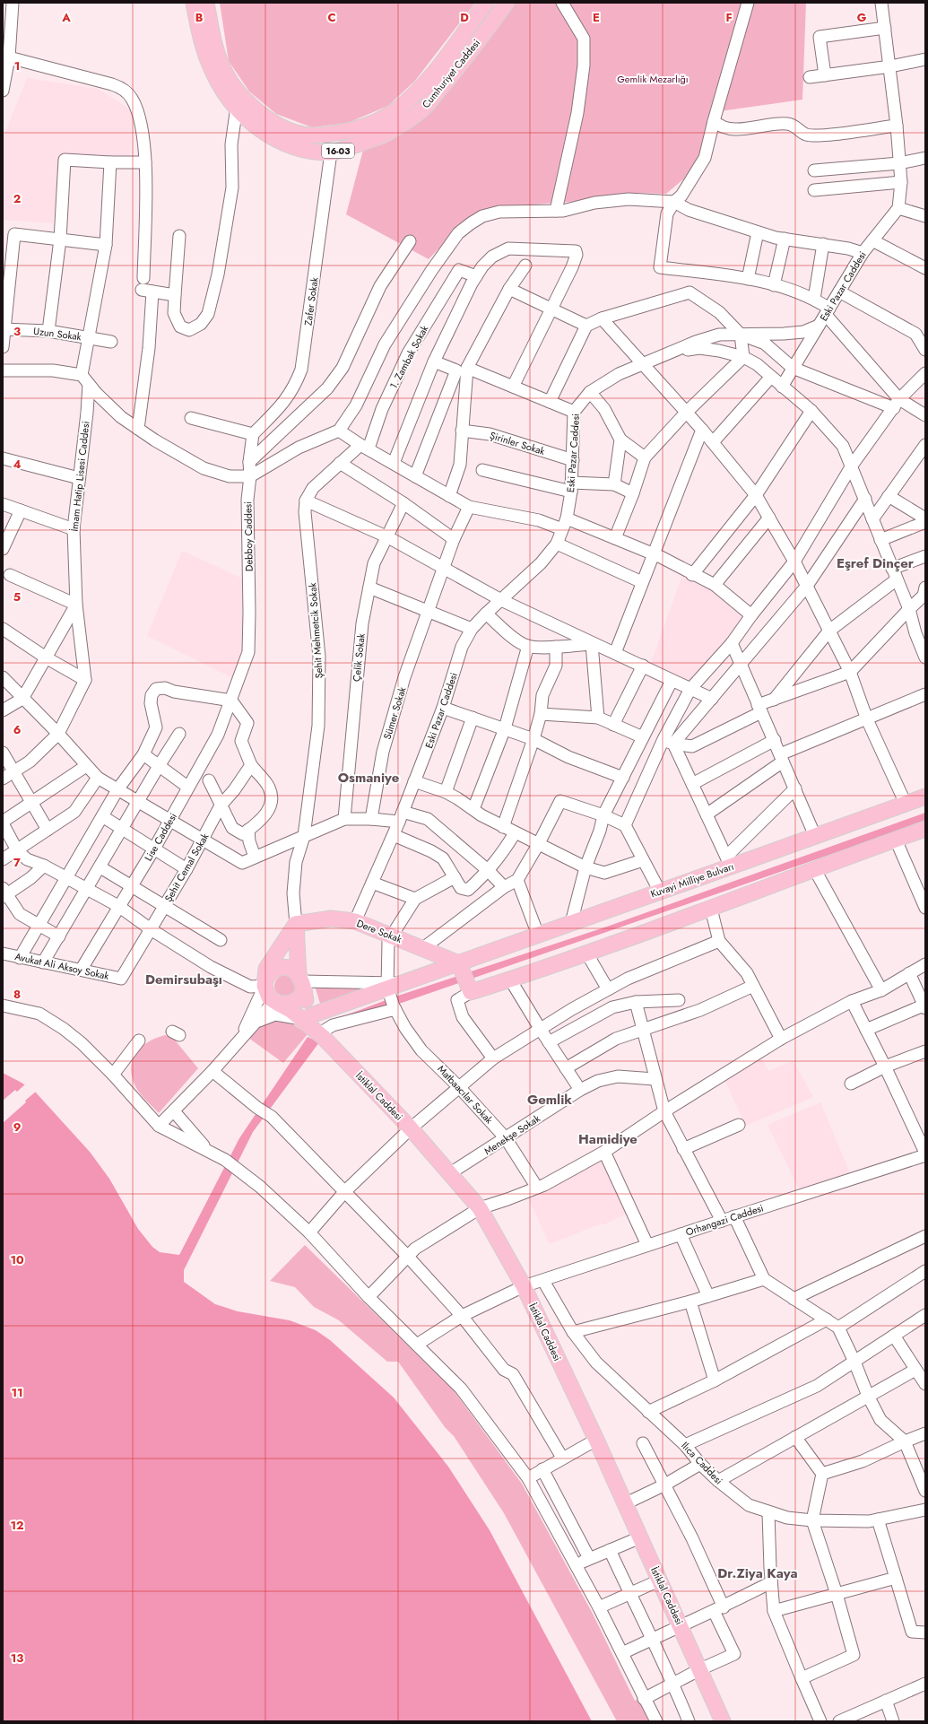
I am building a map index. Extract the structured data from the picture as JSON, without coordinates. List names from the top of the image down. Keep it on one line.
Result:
{"streets":{"main road":["Cumhuriyet Caddesi","16-03","Kuvayi Milliye Bulvarı","Dere Sokak","İstiklal Caddesi"],"street":["Eski Pazar Caddesi","Zafer Sokak","Uzun Sokak","1. Zambak Sokak","Şirinler Sokak","İmam Hatip Lisesi Caddesi","Debboy Caddesi","Şehit Mehmetcik Sokak","Çelik Sokak","Sümer Sokak","Lise Caddesi","Şehit Cemal Sokak","Avukat Ali Aksoy Sokak","Matbaacılar Sokak","Menekşe Sokak","Orhangazi Caddesi","Ilıca Caddesi"]},"crossings":[["Cumhuriyet Caddesi","Zafer Sokak"],["Eski Pazar Caddesi","Şirinler Sokak"],["Eski Pazar Caddesi","Dere Sokak"],["Zafer Sokak","Debboy Caddesi"],["Uzun Sokak","İmam Hatip Lisesi Caddesi"],["Debboy Caddesi","Lise Caddesi"],["Şehit Mehmetcik Sokak","Dere Sokak"],["Lise Caddesi","Avukat Ali Aksoy Sokak"],["Şehit Cemal Sokak","Avukat Ali Aksoy Sokak"],["Kuvayi Milliye Bulvarı","Dere Sokak"],["Matbaacılar Sokak","Menekşe Sokak"],["İstiklal Caddesi","Menekşe Sokak"],["İstiklal Caddesi","Orhangazi Caddesi"],["Orhangazi Caddesi","Ilıca Caddesi"]],"districts":["Eşref Dinçer","Osmaniye","Demirsubaşı","Gemlik","Hamidiye","Dr.Ziya Kaya"],"parks":["Gemlik Mezarlığı"],"grid":{"columns":["A","B","C","D","E","F","G"],"rows":["1","2","3","4","5","6","7","8","9","10","11","12","13"]}}
